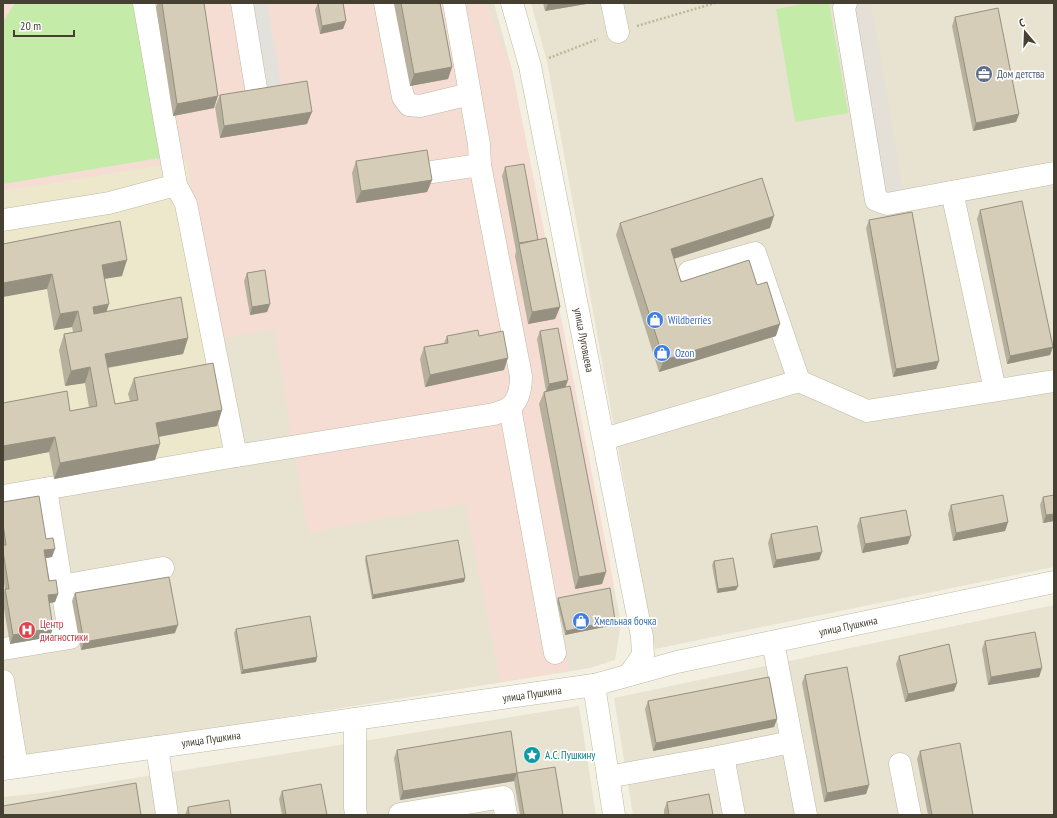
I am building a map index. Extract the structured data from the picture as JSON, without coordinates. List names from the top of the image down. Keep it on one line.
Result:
{"streets":{"street":["улица Луговцева","улица Пушкина"]},"crossings":[["улица Луговцева","улица Пушкина"]],"places":{"office":["Дом детства"],"shop":["Wildberries","Ozon","Хмельная бочка"],"hospital":["Центр диагностики"],"place":["А.С. Пушкину"]},"scale_bar":"20 m","north":"top"}
